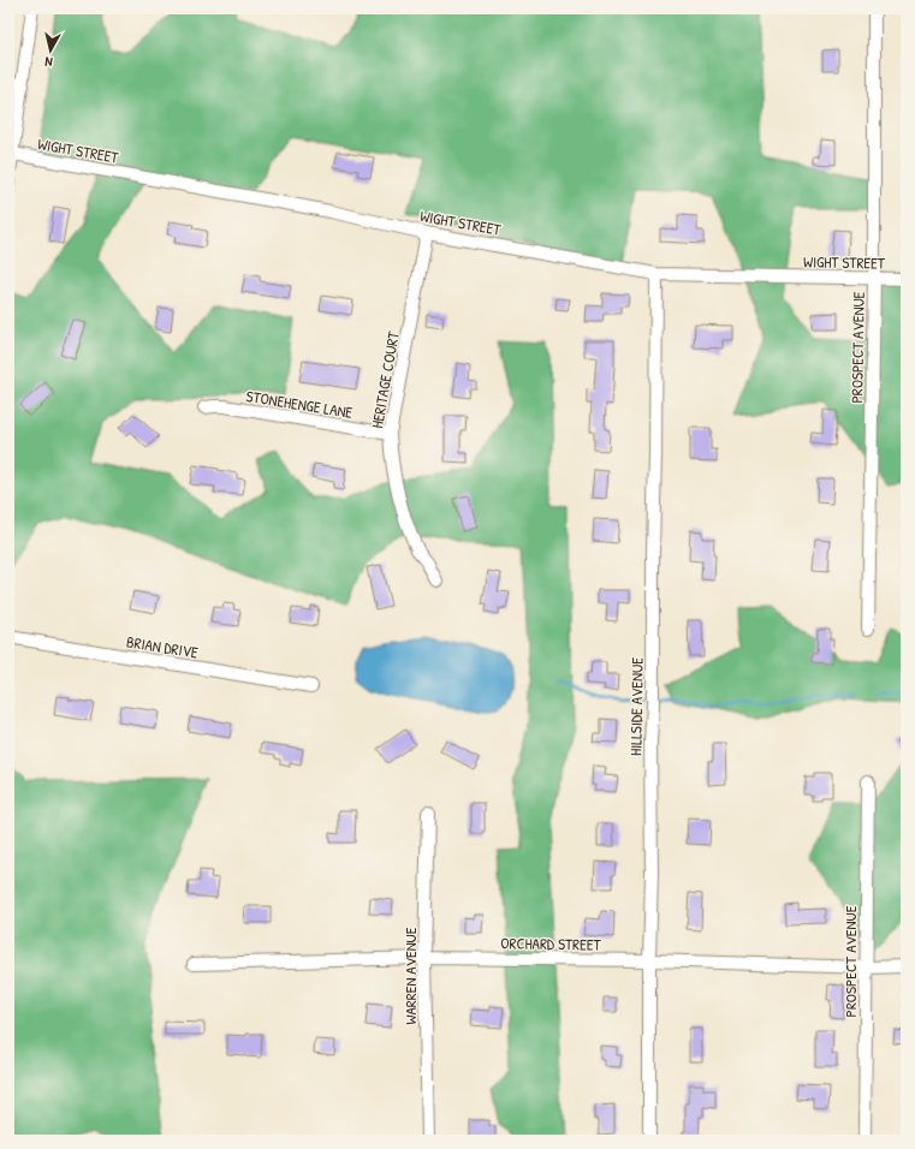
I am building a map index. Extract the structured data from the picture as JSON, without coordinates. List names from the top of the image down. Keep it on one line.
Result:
{"streets":{"street":["WIGHT STREET","PROSPECT AVENUE","HERITAGE COURT","STONEHENGE LANE","BRIAN DRIVE","HILLSIDE AVENUE","ORCHARD STREET","WARREN AVENUE"]},"crossings":[["WIGHT STREET","PROSPECT AVENUE"],["WIGHT STREET","HERITAGE COURT"],["WIGHT STREET","HILLSIDE AVENUE"],["PROSPECT AVENUE","ORCHARD STREET"],["HERITAGE COURT","STONEHENGE LANE"],["HILLSIDE AVENUE","ORCHARD STREET"],["ORCHARD STREET","WARREN AVENUE"]],"north":"bottom"}
